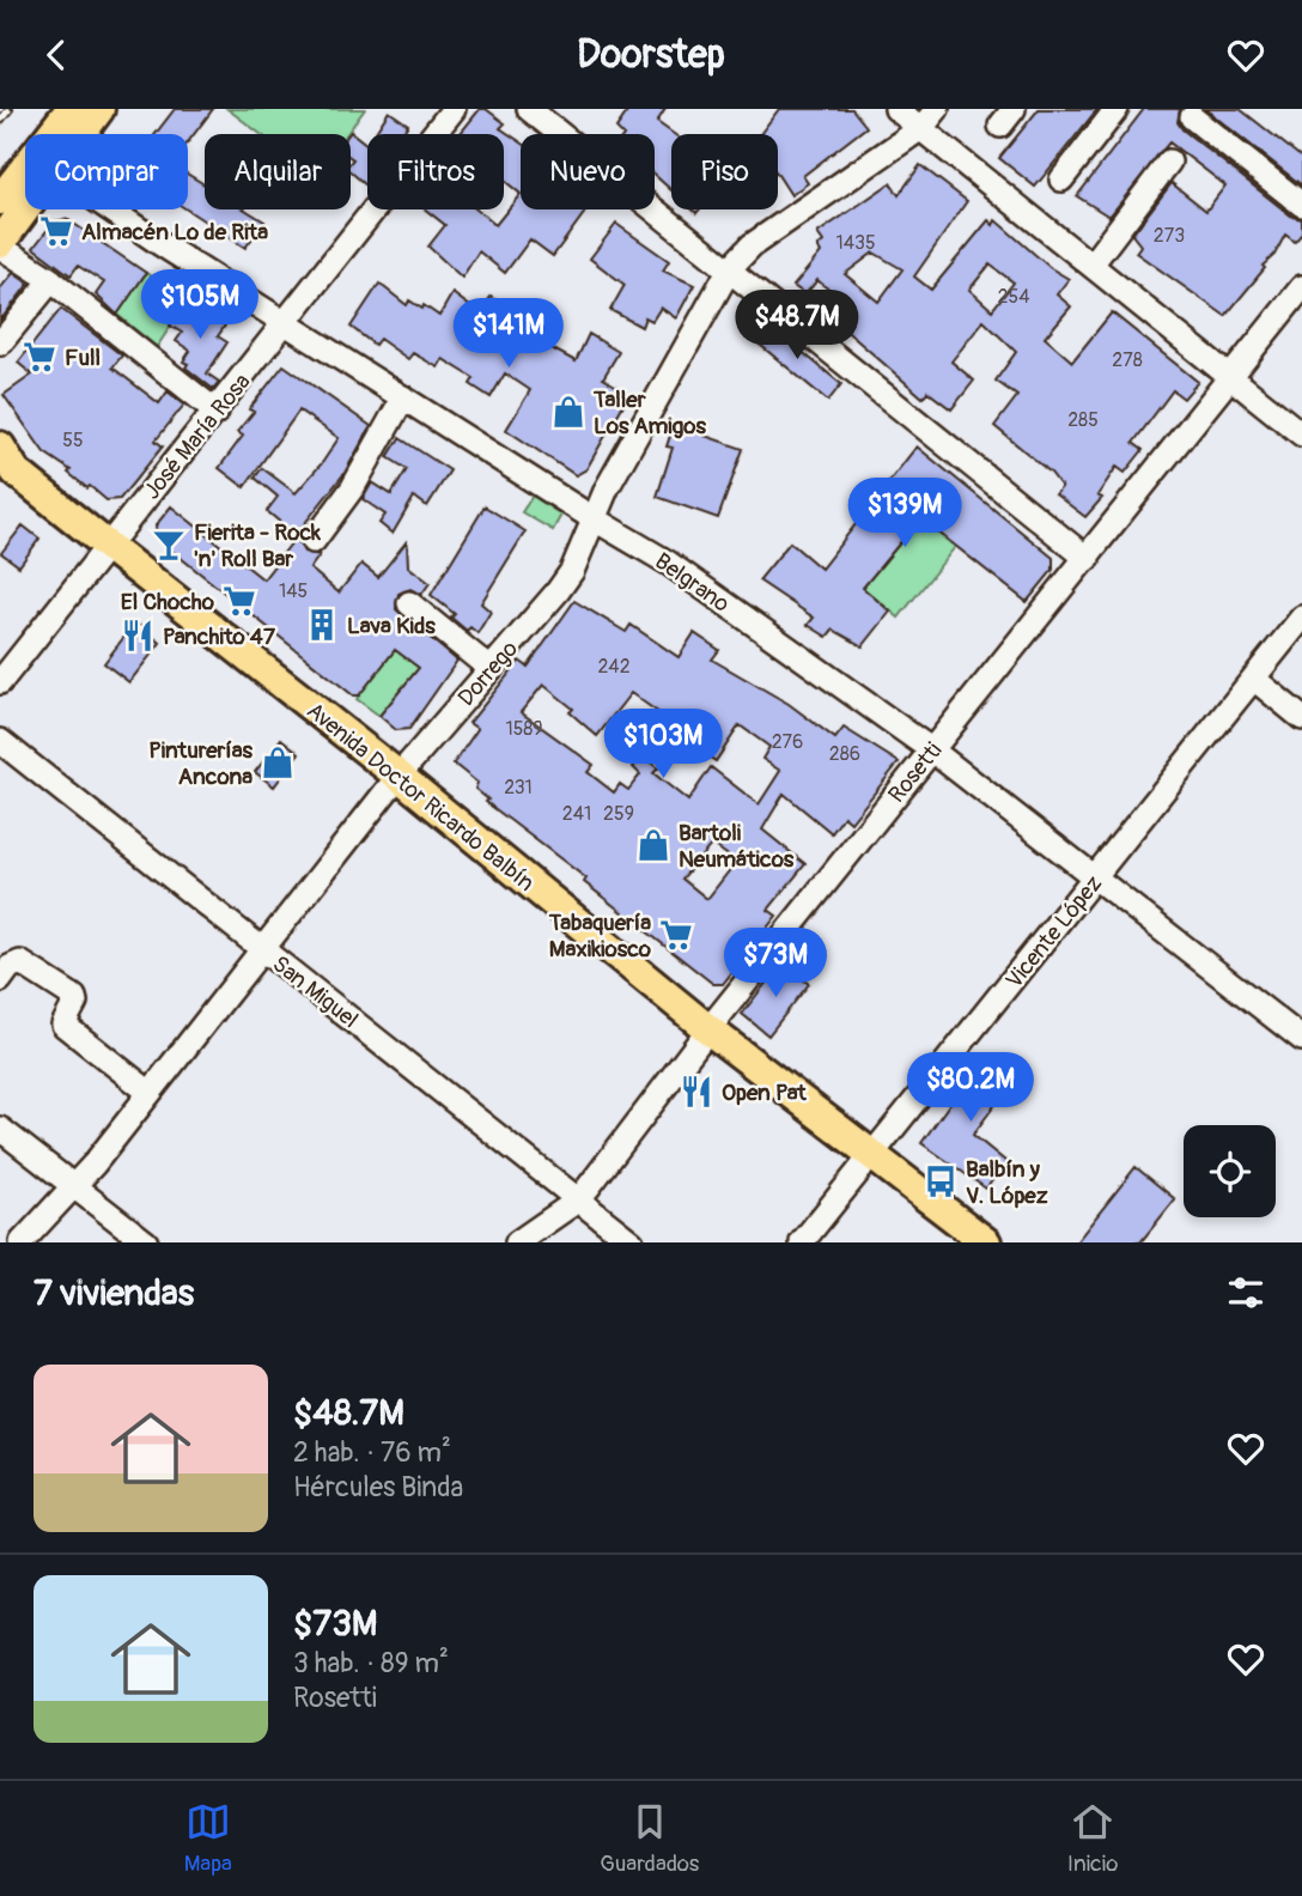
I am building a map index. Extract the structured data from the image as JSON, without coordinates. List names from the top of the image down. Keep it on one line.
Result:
{"streets":{"main road":["Avenida Doctor Ricardo Balbín"],"street":["José María Rosa","Belgrano","Dorrego","Rosetti","Vicente López","San Miguel"]},"crossings":[["José María Rosa","Belgrano"],["José María Rosa","Avenida Doctor Ricardo Balbín"],["Belgrano","Dorrego"],["Belgrano","Rosetti"],["Belgrano","Vicente López"],["Dorrego","Avenida Doctor Ricardo Balbín"],["Dorrego","San Miguel"],["Rosetti","Avenida Doctor Ricardo Balbín"],["Rosetti","San Miguel"],["Avenida Doctor Ricardo Balbín","Vicente López"]],"places":{"supermarket":["Almacén Lo de Rita","Full","El Chocho","Tabaquería Maxikiosco"],"shop":["Taller Los Amigos","Pinturerías Ancona","Bartoli Neumáticos"],"bar":["Fierita - Rock 'n' Roll Bar"],"building":["Lava Kids"],"restaurant":["Panchito 47","Open Pat"],"bus stop":["Balbín y V. López"]},"house_numbers":["273","1435","254","278","285","55","145","242","1589","276","286","231","241","259"],"page":{"header":"Doorstep","chip":["Comprar","Alquilar","Filtros","Nuevo","Piso"],"price":["$105M","$48.7M","$141M","$139M","$103M","$73M","$80.2M"],"heading":"7 viviendas","list":[{"name":"$48.7M","note":"2 hab. · 76 m² · Hércules Binda"},{"name":"$73M","note":"3 hab. · 89 m² · Rosetti"}],"tabs":["Mapa","Guardados","Inicio"]}}
